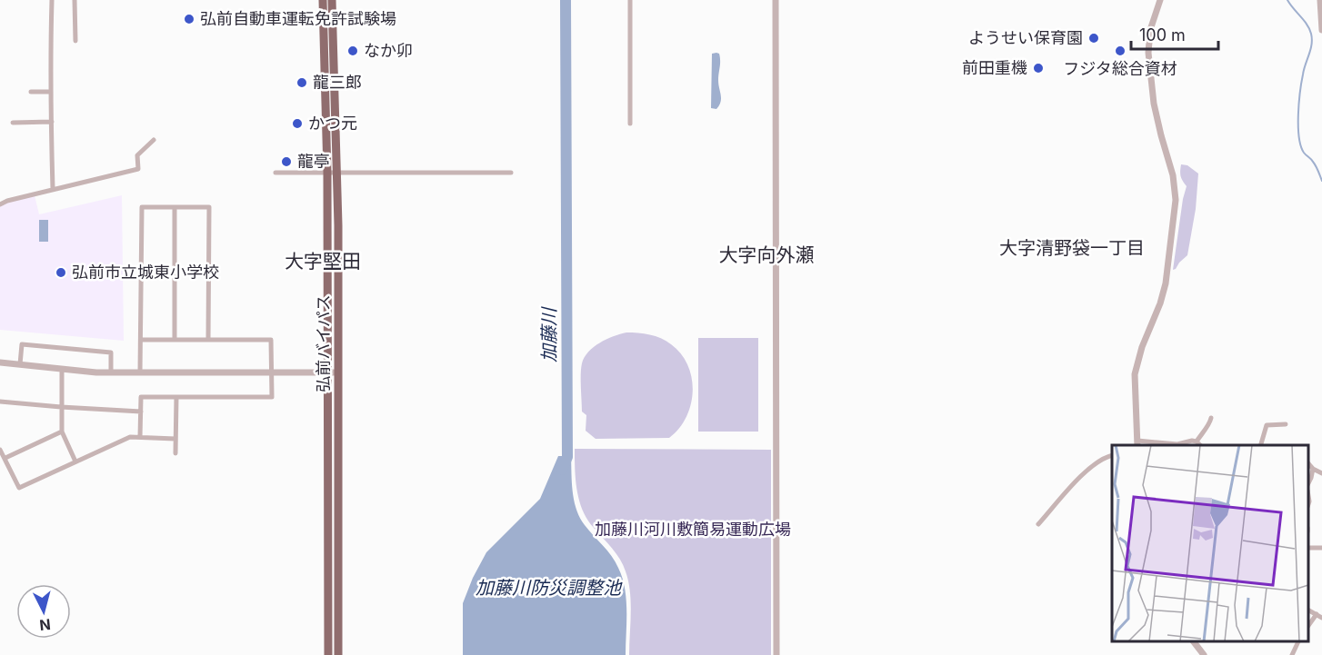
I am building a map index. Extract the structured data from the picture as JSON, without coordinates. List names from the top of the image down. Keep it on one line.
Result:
{"streets":{"highway":["弘前バイパス"]},"districts":["大字清野袋一丁目","大字向外瀬","大字堅田"],"water":["加藤川","加藤川防災調整池"],"parks":["加藤川河川敷簡易運動広場"],"places":["弘前自動車運転免許試験場","ようせい保育園","なか卯","フジタ総合資材","前田重機","龍三郎","かつ元","龍亭","弘前市立城東小学校"],"scale_bar":"100 m","north":"bottom"}
